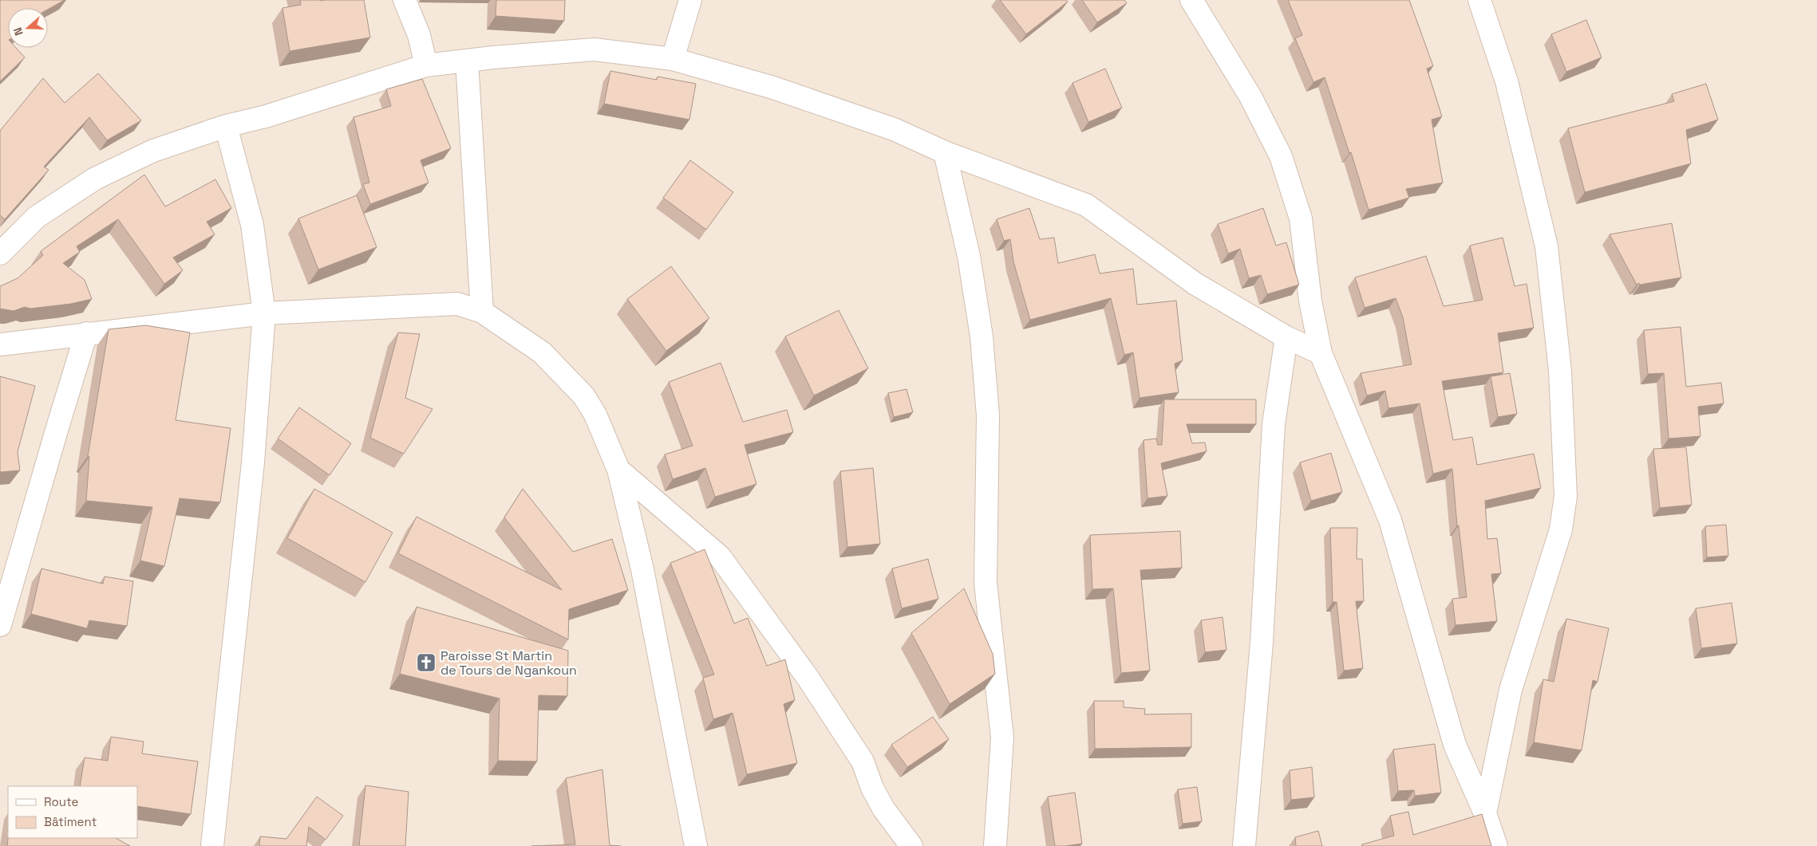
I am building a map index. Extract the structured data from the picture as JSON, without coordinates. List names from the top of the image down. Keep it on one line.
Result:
{"places":{"church":["Paroisse St Martin de Tours de Ngankoun"]},"legend":["Route","Bâtiment"],"north":"left"}
